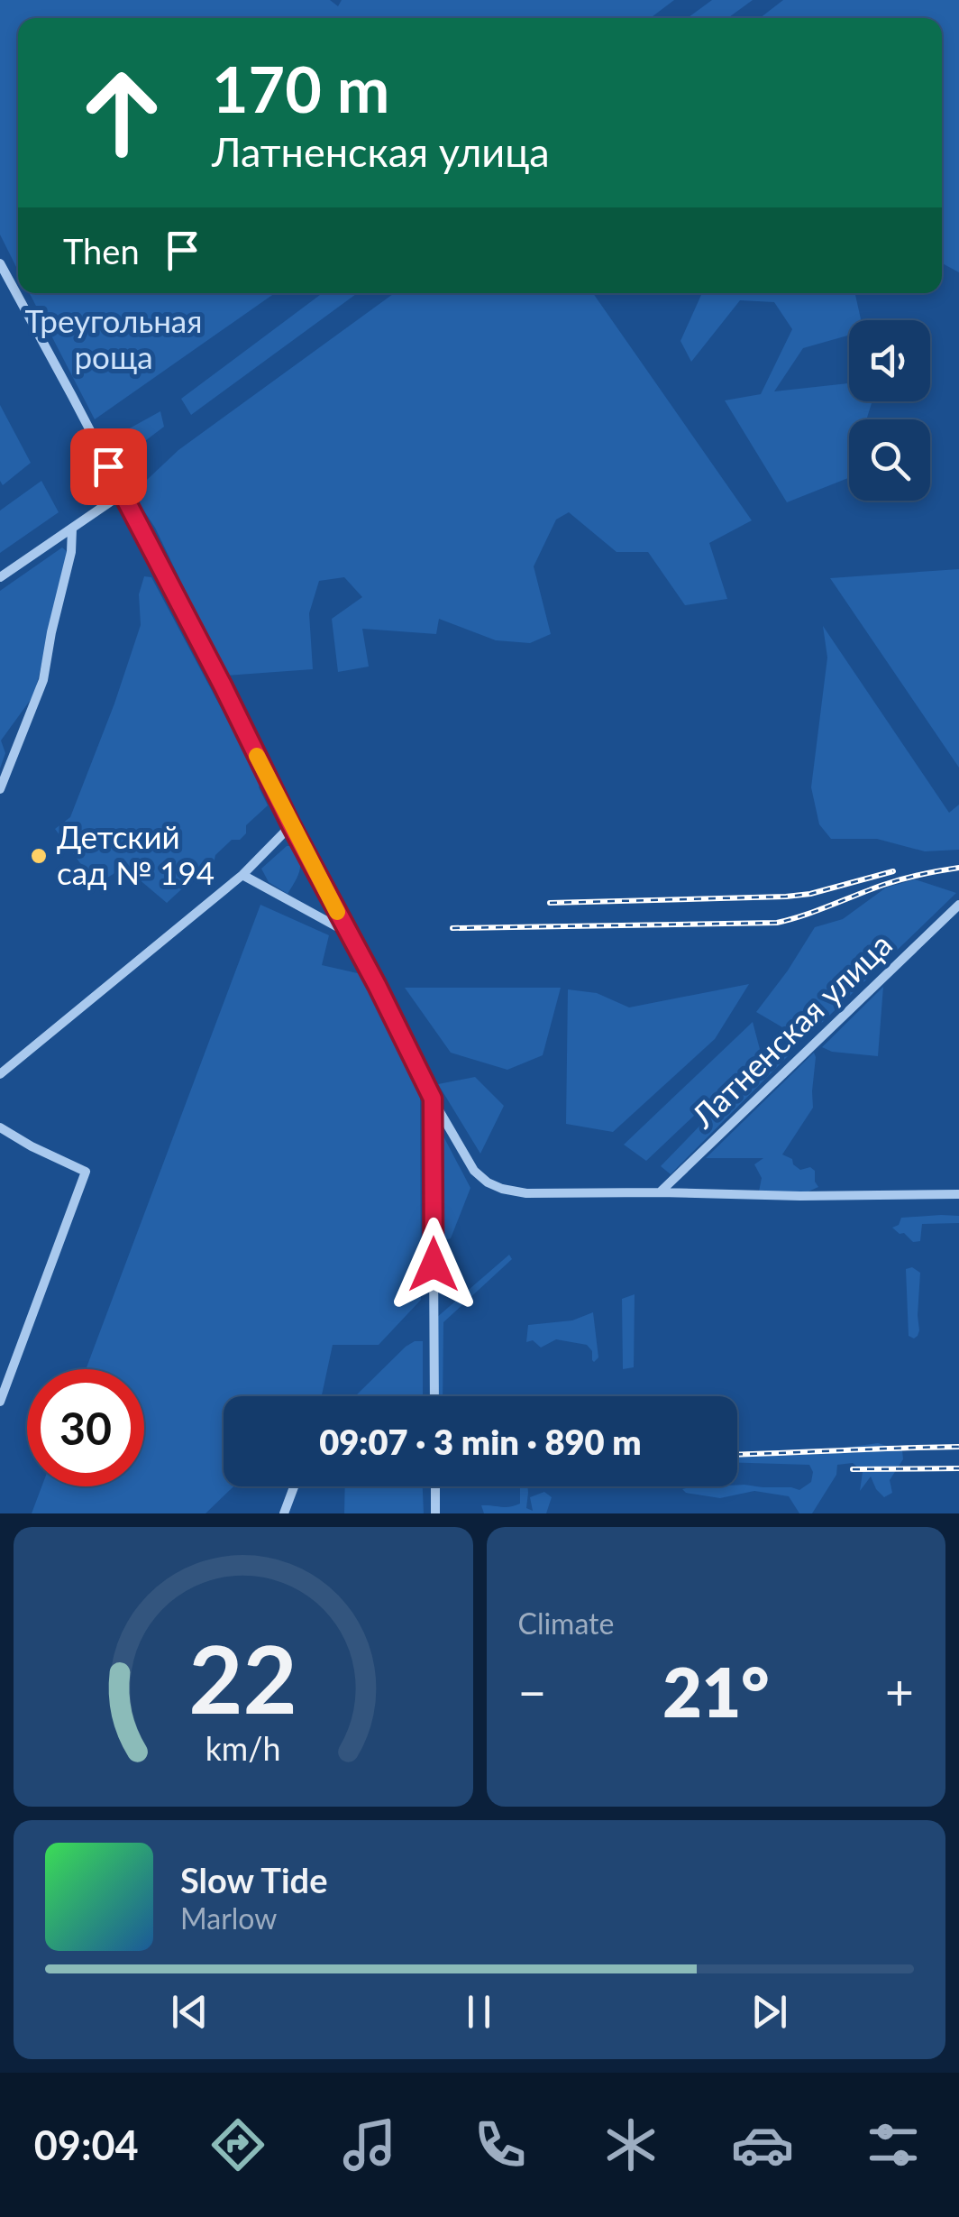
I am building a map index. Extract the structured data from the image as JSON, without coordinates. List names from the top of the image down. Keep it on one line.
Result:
{"streets":{"street":["Латненская улица"]},"parks":["Треугольная роща"],"places":["Детский сад № 194"],"page":{"turn":["170 m","Латненская улица"],"then":"Then","limit":"30","trip":"09:07 · 3 min · 890 m","tile":"Climate","heat":["−","21°","+"],"song":["Slow Tide","Marlow"],"tabs":"09:04","gauge":["22","km/h"]}}
